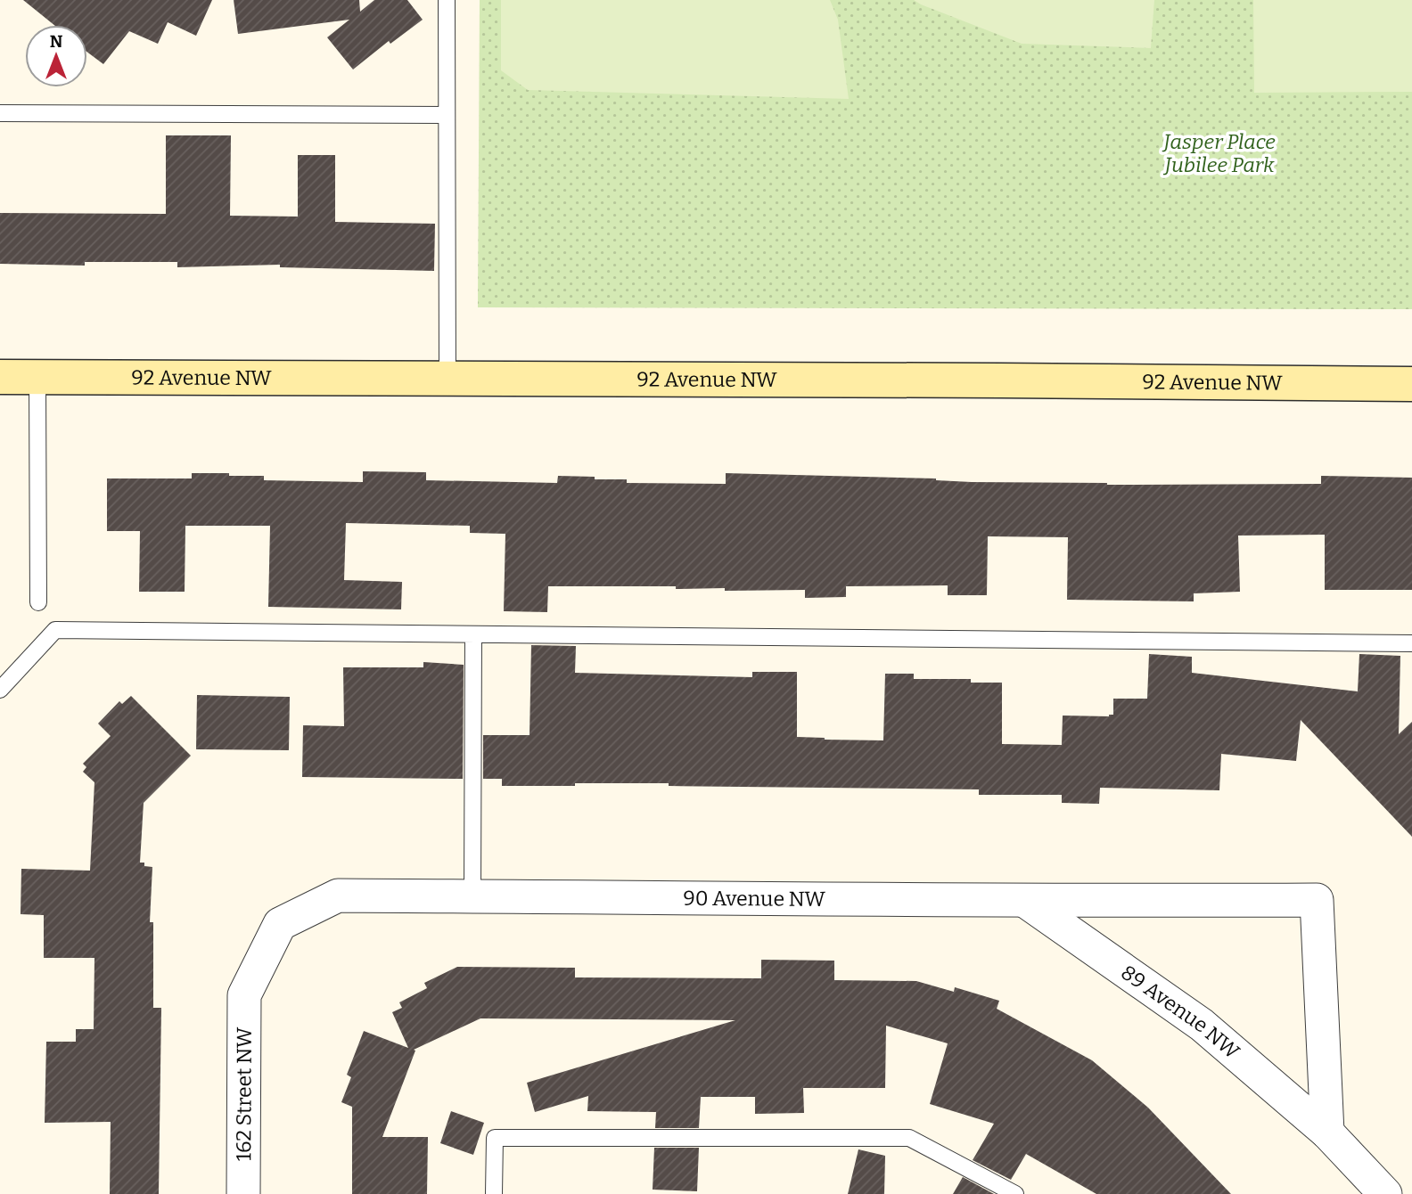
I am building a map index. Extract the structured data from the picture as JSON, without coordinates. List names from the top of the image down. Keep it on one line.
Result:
{"streets":{"street":["92 Avenue NW","90 Avenue NW","89 Avenue NW","162 Street NW"]},"crossings":[["90 Avenue NW","89 Avenue NW"],["90 Avenue NW","162 Street NW"]],"parks":["Jasper Place Jubilee Park"],"north":"top"}
